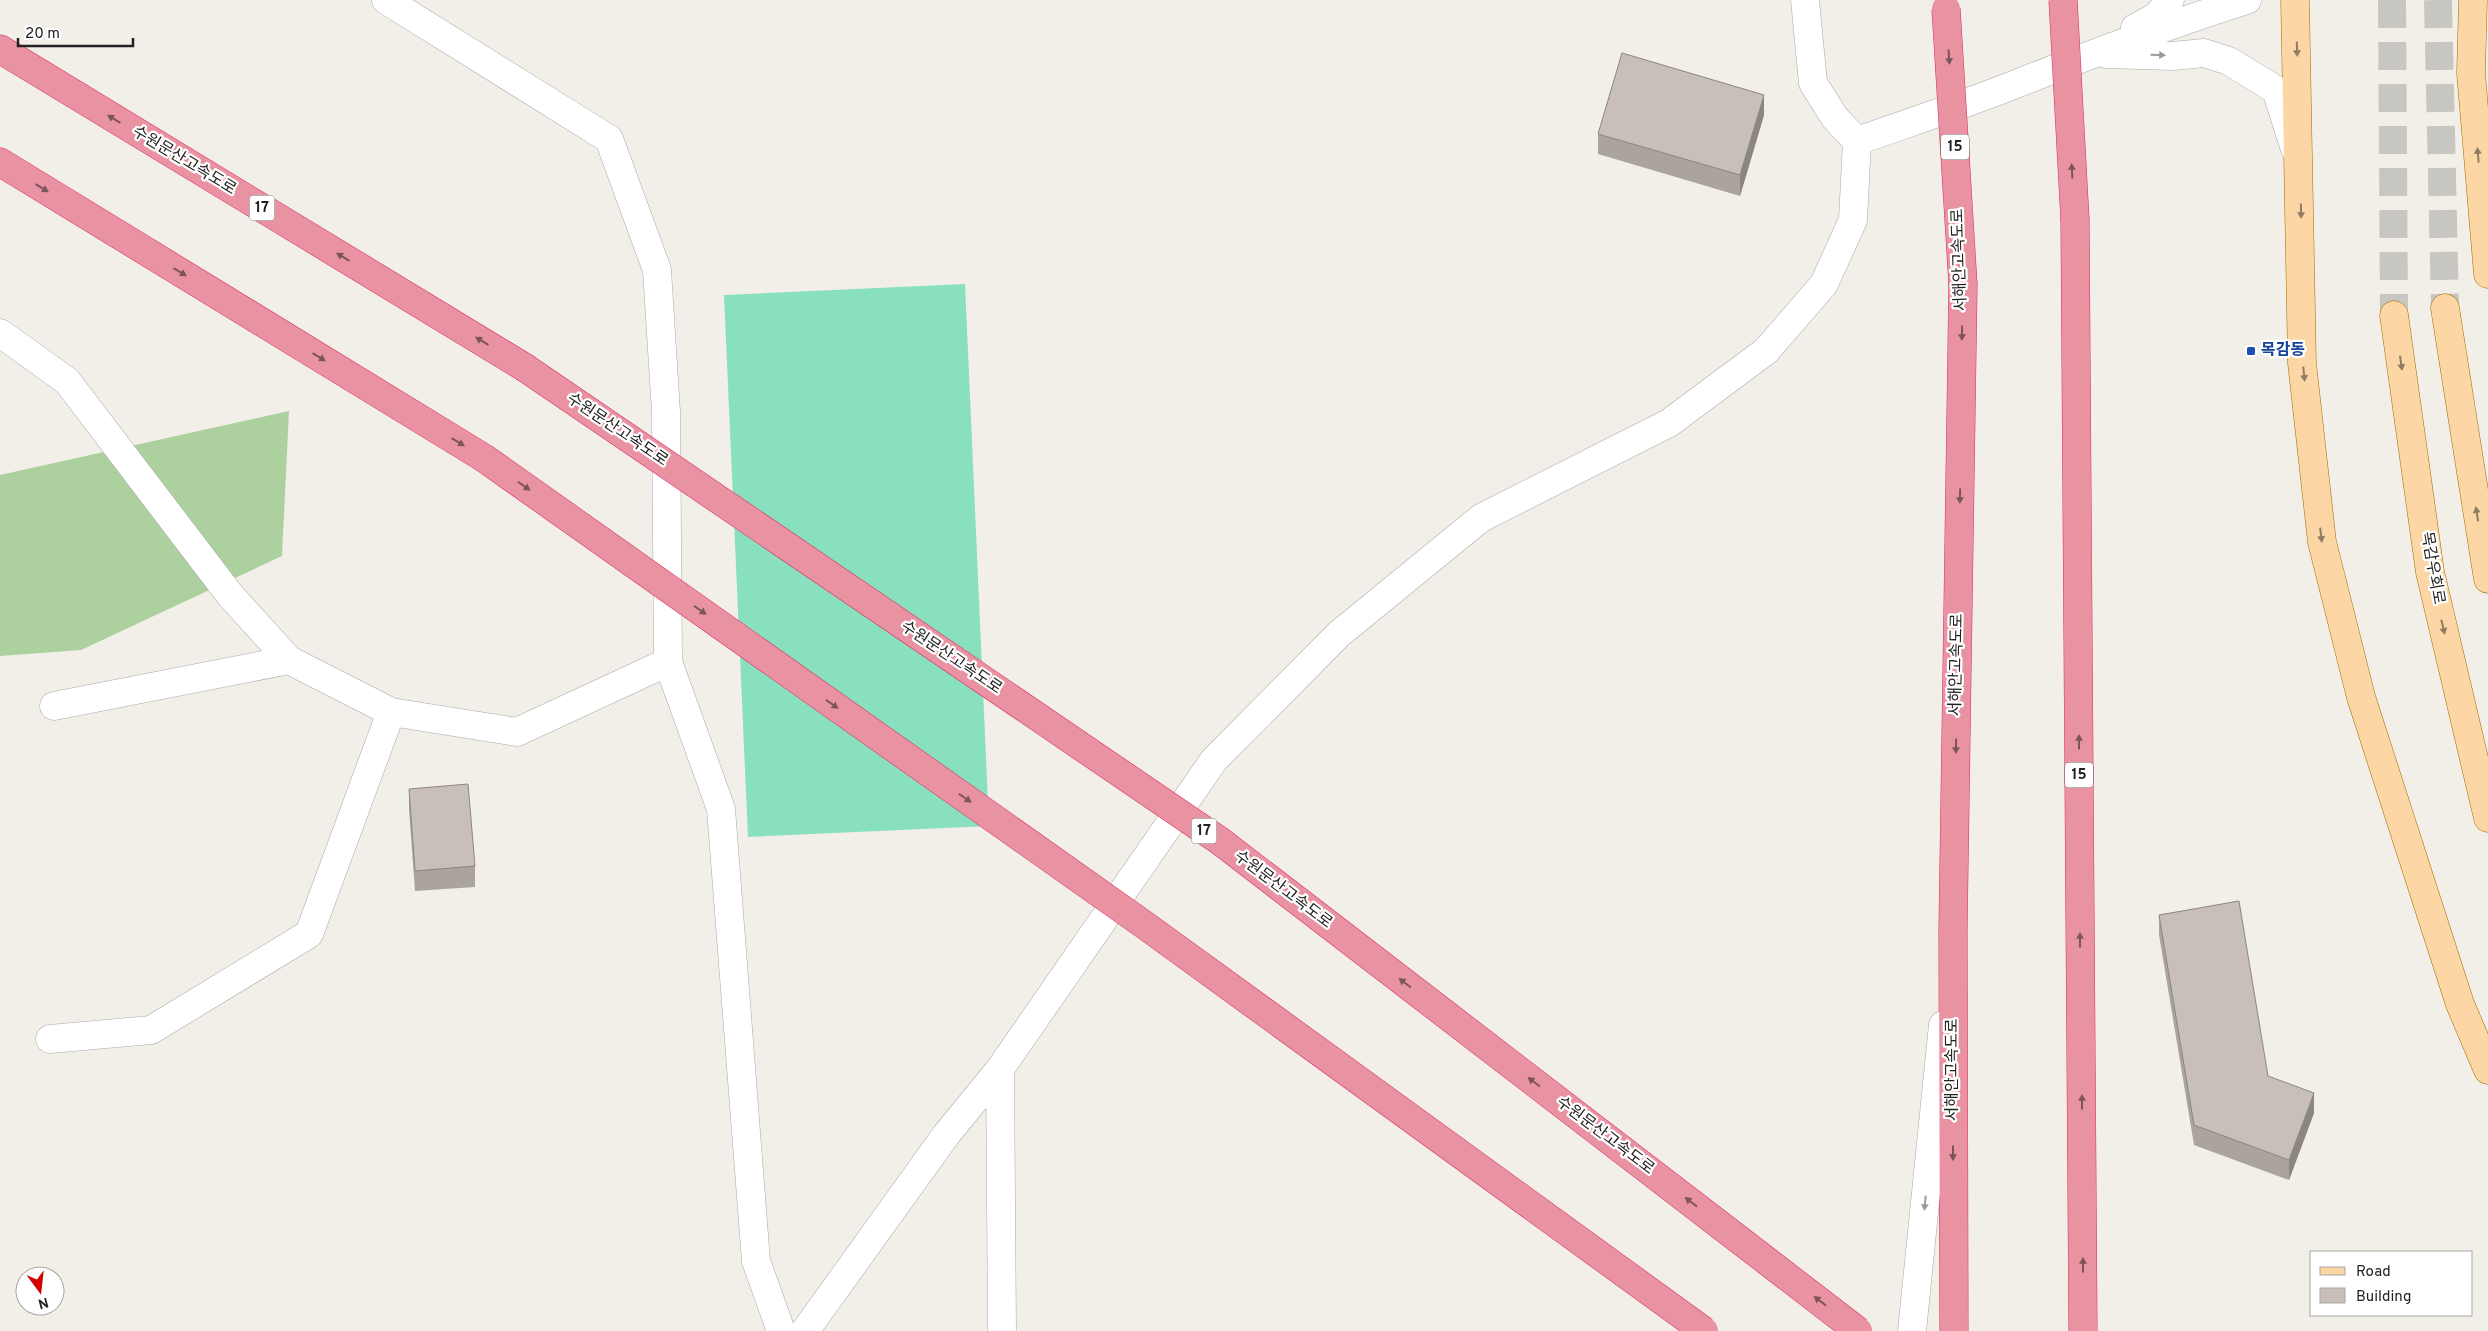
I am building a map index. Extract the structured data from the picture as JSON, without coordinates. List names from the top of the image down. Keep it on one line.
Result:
{"streets":{"highway":["15","수원문산고속도로","17","서해안고속도로"],"main road":["목감우회로"]},"places":{"transit":["목감동"]},"legend":["Road","Building"],"scale_bar":"20 m","north":"bottom"}
